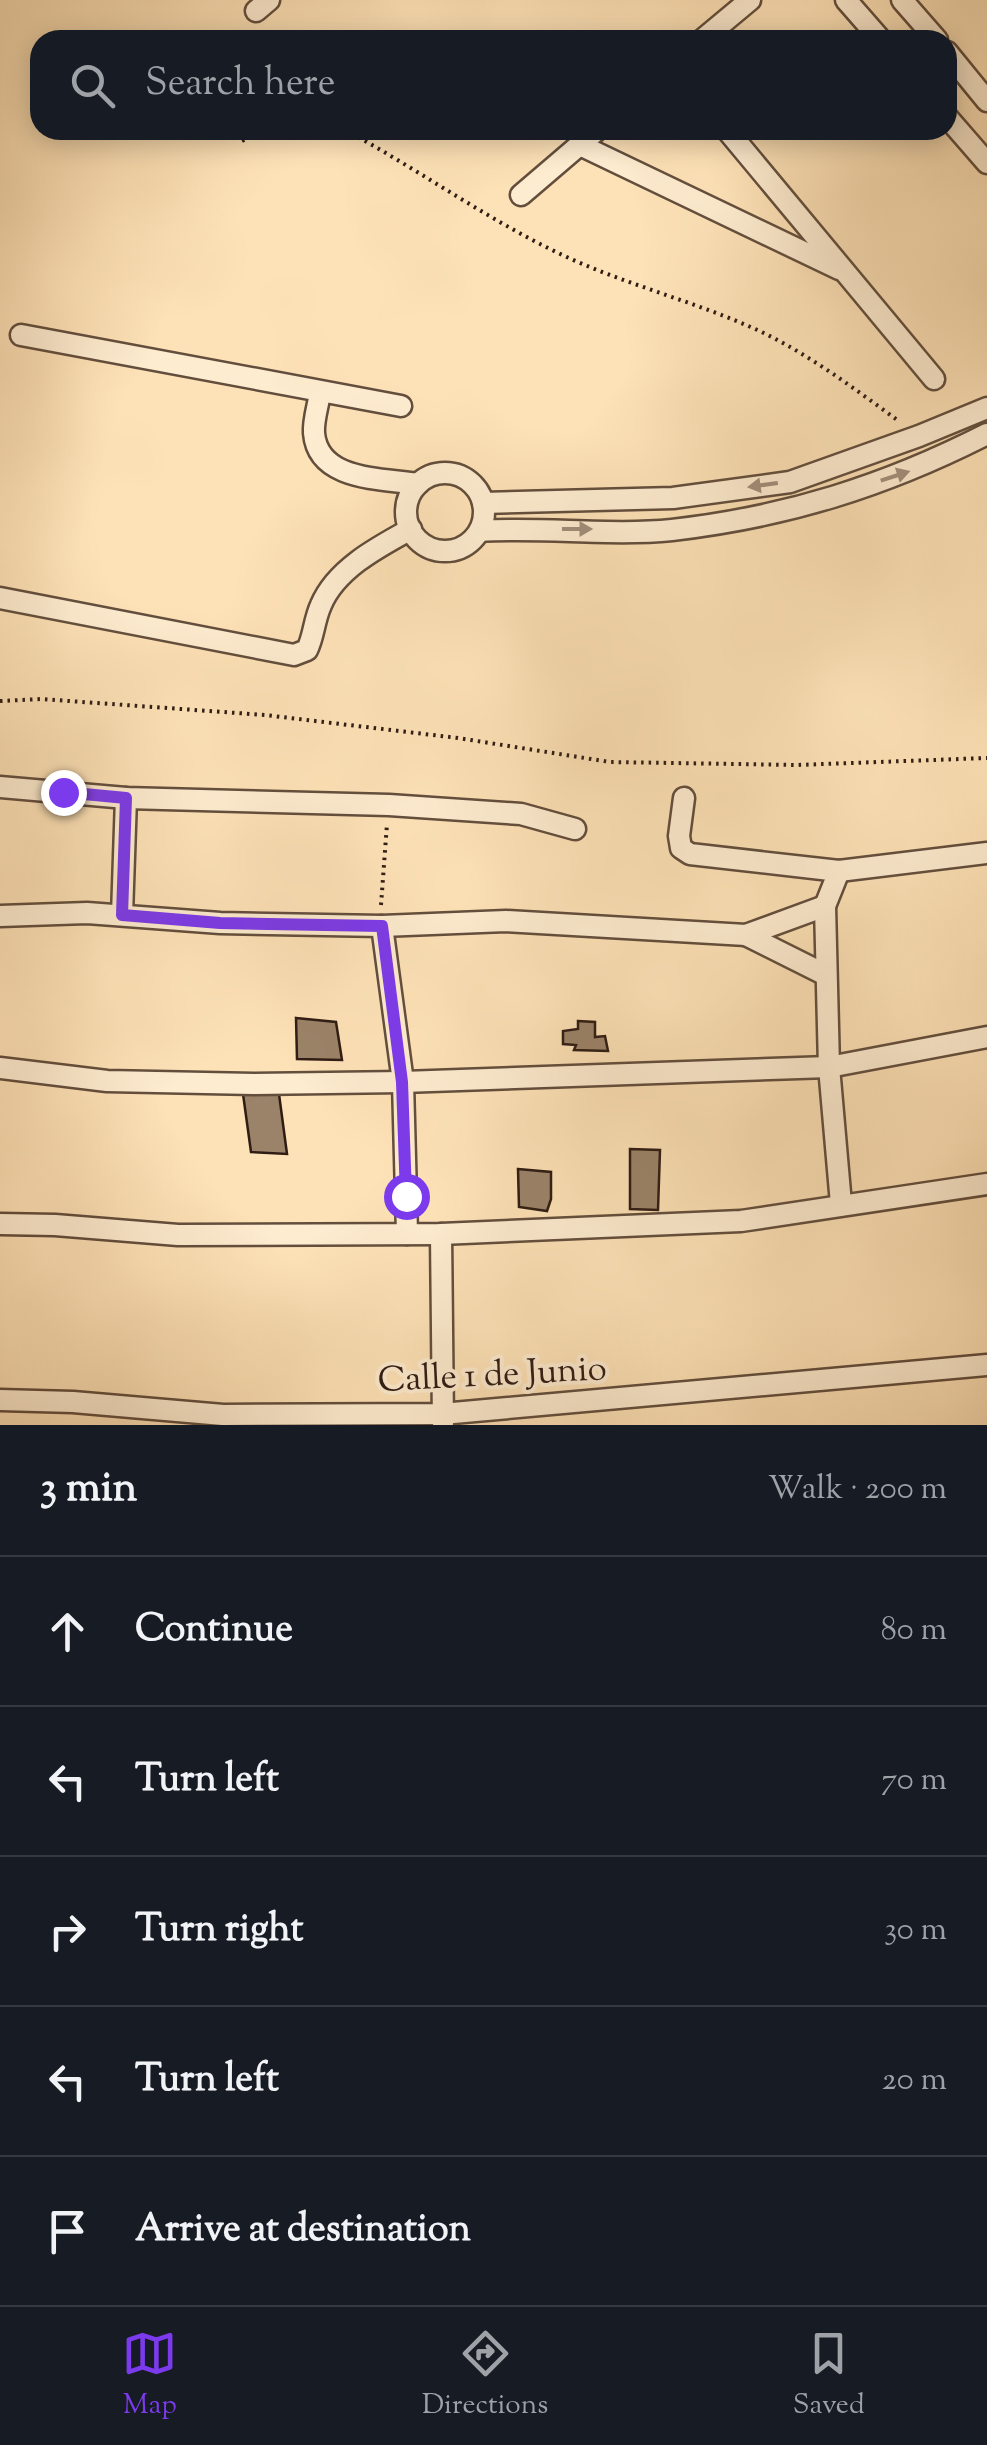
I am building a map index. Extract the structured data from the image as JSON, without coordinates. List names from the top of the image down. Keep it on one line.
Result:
{"streets":{"street":["Calle 1 de Junio"]},"page":{"search":"Search here","heading":["3 min","Walk · 200 m"],"list":[["Continue","80 m"],["Turn left","70 m"],["Turn right","30 m"],["Turn left","20 m"],"Arrive at destination"],"nav":["Map","Directions","Saved"]}}
